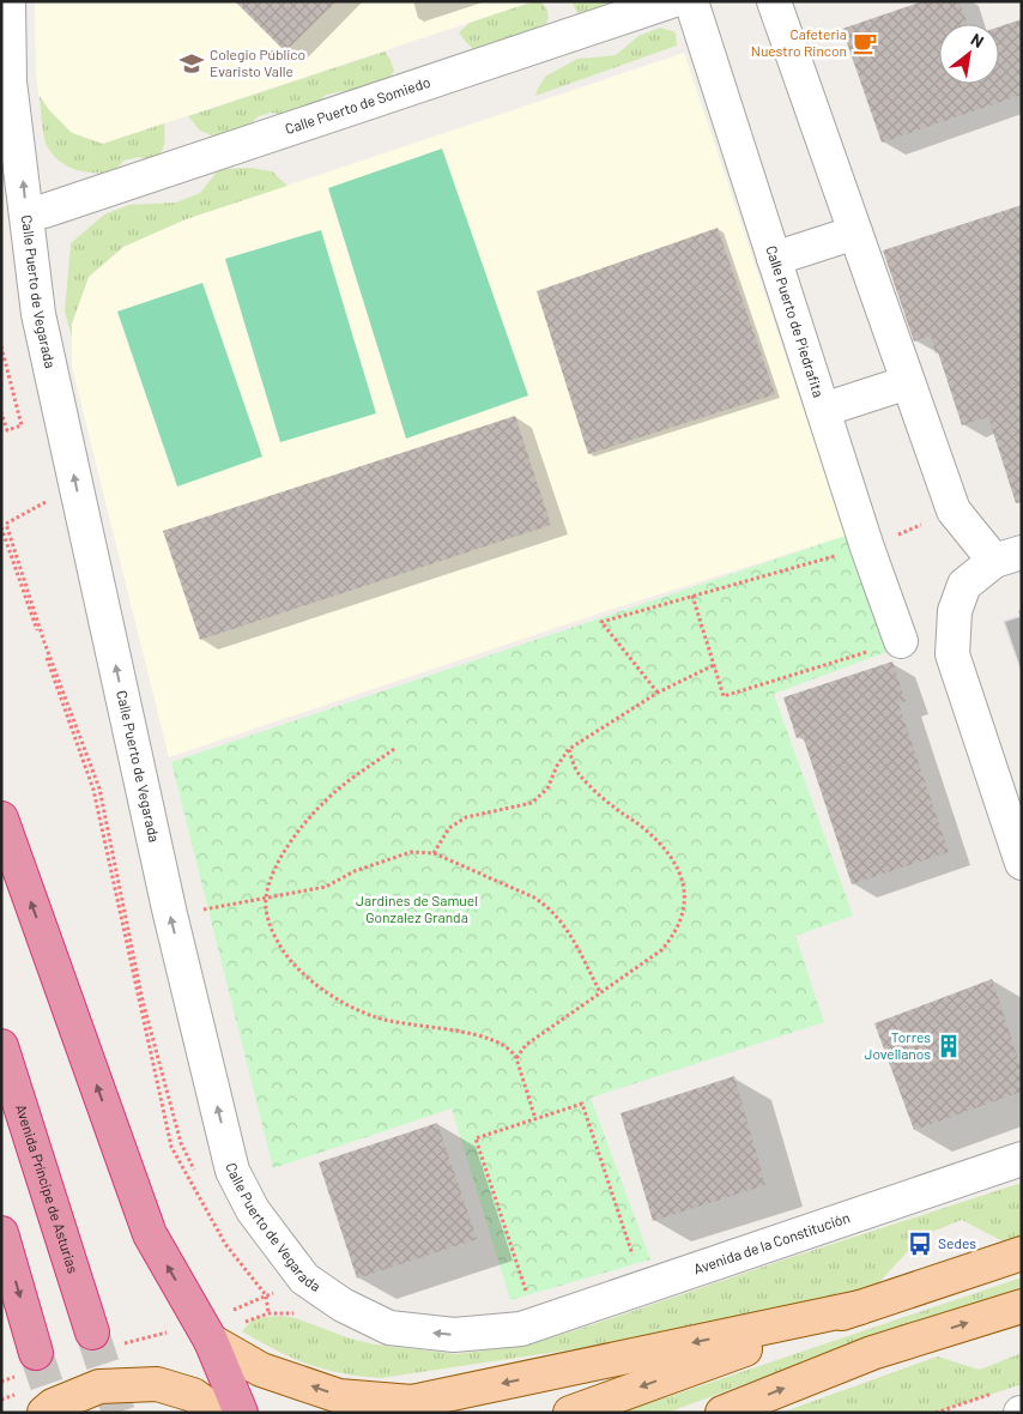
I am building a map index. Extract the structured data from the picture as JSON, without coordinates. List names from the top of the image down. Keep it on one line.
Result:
{"streets":{"highway":["Avenida Príncipe de Asturias"],"street":["Calle Puerto de Somiedo","Calle Puerto de Vegarada","Calle Puerto de Piedrafita","Avenida de la Constitución"]},"crossings":[["Calle Puerto de Vegarada","Avenida de la Constitución"]],"one_way":["Calle Puerto de Vegarada"],"parks":["Jardines de Samuel Gonzalez Granda"],"places":{"cafe":["Cafeteria Nuestro Rincon"],"school or university":["Colegio Público Evaristo Valle"],"building":["Torres Jovellanos"],"bus stop":["Sedes"]},"north":"top right"}
